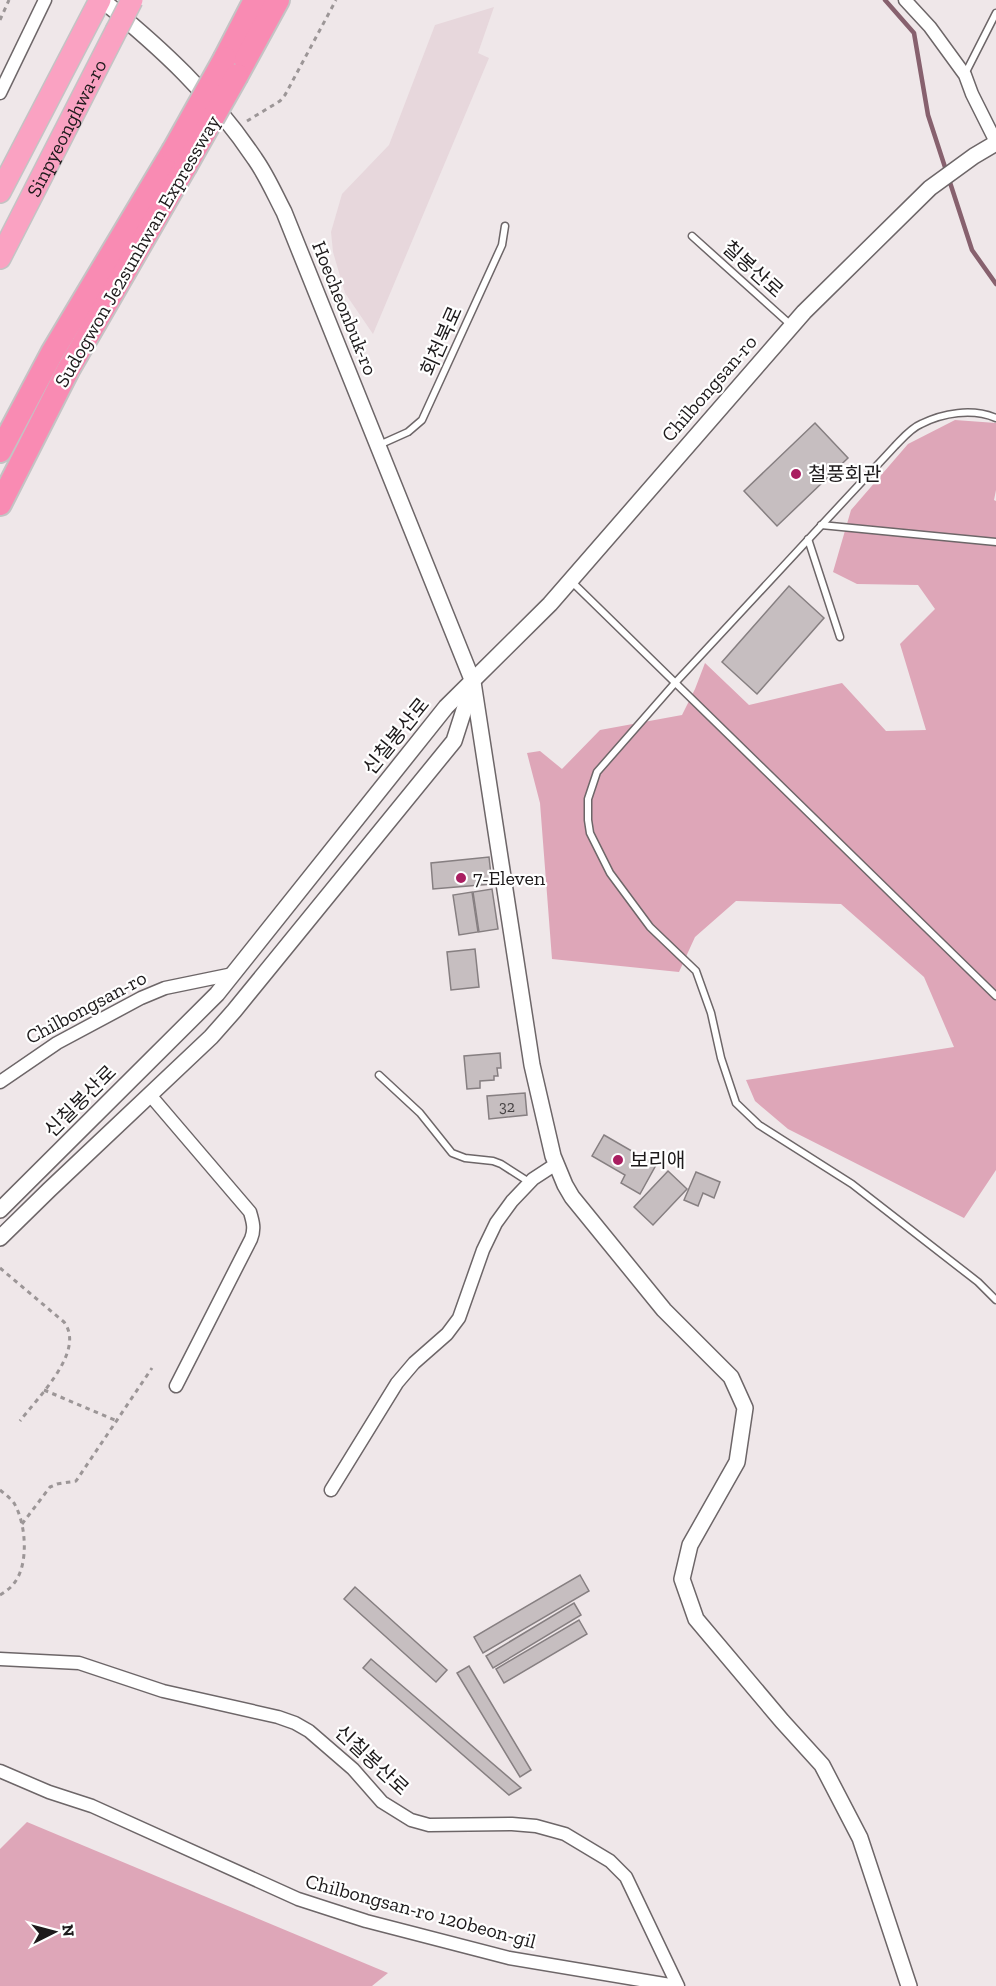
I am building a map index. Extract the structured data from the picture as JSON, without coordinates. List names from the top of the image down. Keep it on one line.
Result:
{"streets":{"highway":["Sinpyeonghwa-ro","Sudogwon Je2sunhwan Expressway"],"street":["Hoecheonbuk-ro","Chilbongsan-ro","신칠봉산로","Chilbongsan-ro 120beon-gil"],"lane":["칠봉산로","회천북로"]},"crossings":[["Sinpyeonghwa-ro","Hoecheonbuk-ro"],["칠봉산로","Chilbongsan-ro"],["Hoecheonbuk-ro","회천북로"],["Hoecheonbuk-ro","Chilbongsan-ro"],["Hoecheonbuk-ro","신칠봉산로"],["Chilbongsan-ro","신칠봉산로"],["신칠봉산로","Chilbongsan-ro 120beon-gil"]],"places":["철풍회관","7-Eleven","보리애"],"house_numbers":["32"],"north":"right"}
